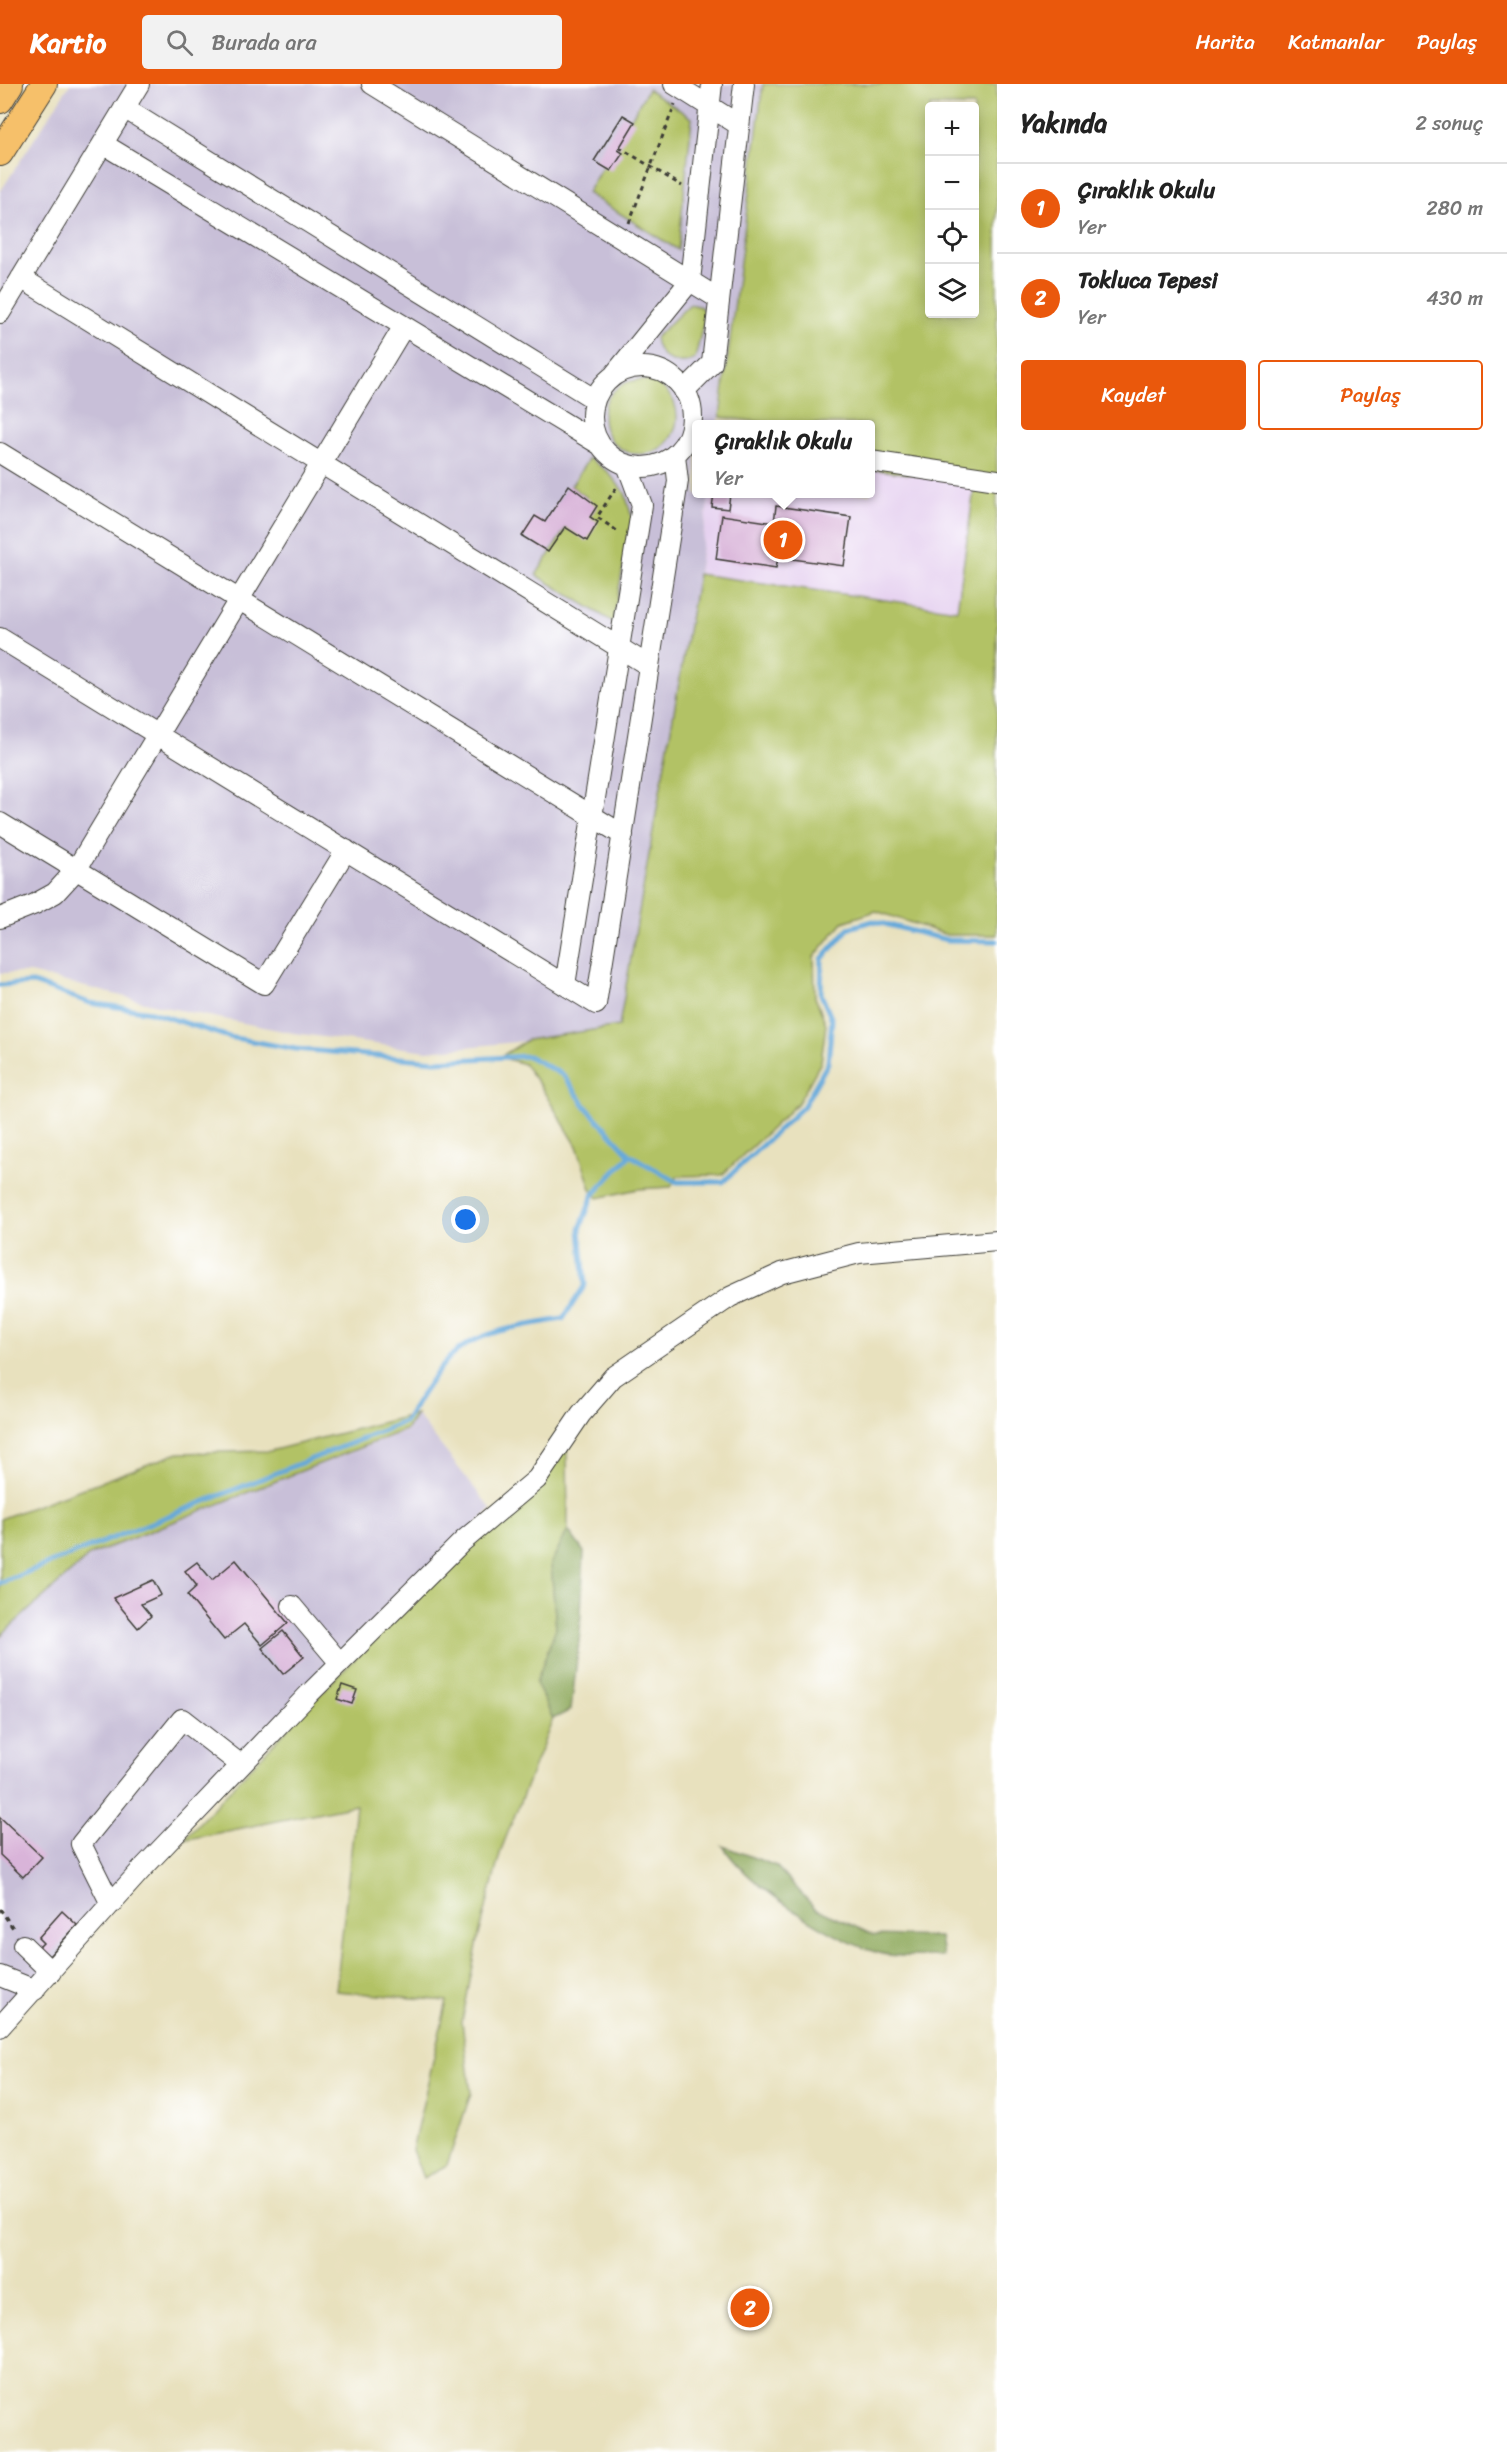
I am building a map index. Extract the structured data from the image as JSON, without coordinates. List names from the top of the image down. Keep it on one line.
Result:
{"page":{"header":"Kartio","search":"Burada ara","nav":["Harita","Katmanlar","Paylaş"],"heading":["Yakında","2 sonuç"],"map_buttons":["+","−"],"list":[{"mark":"1","name":"Çıraklık Okulu","note":"Yer","value":"280 m"},{"mark":"2","name":"Tokluca Tepesi","note":"Yer","value":"430 m"}],"buttons":["Kaydet","Paylaş"],"popup":["Çıraklık Okulu","Yer"],"pins":["1","2"]}}
